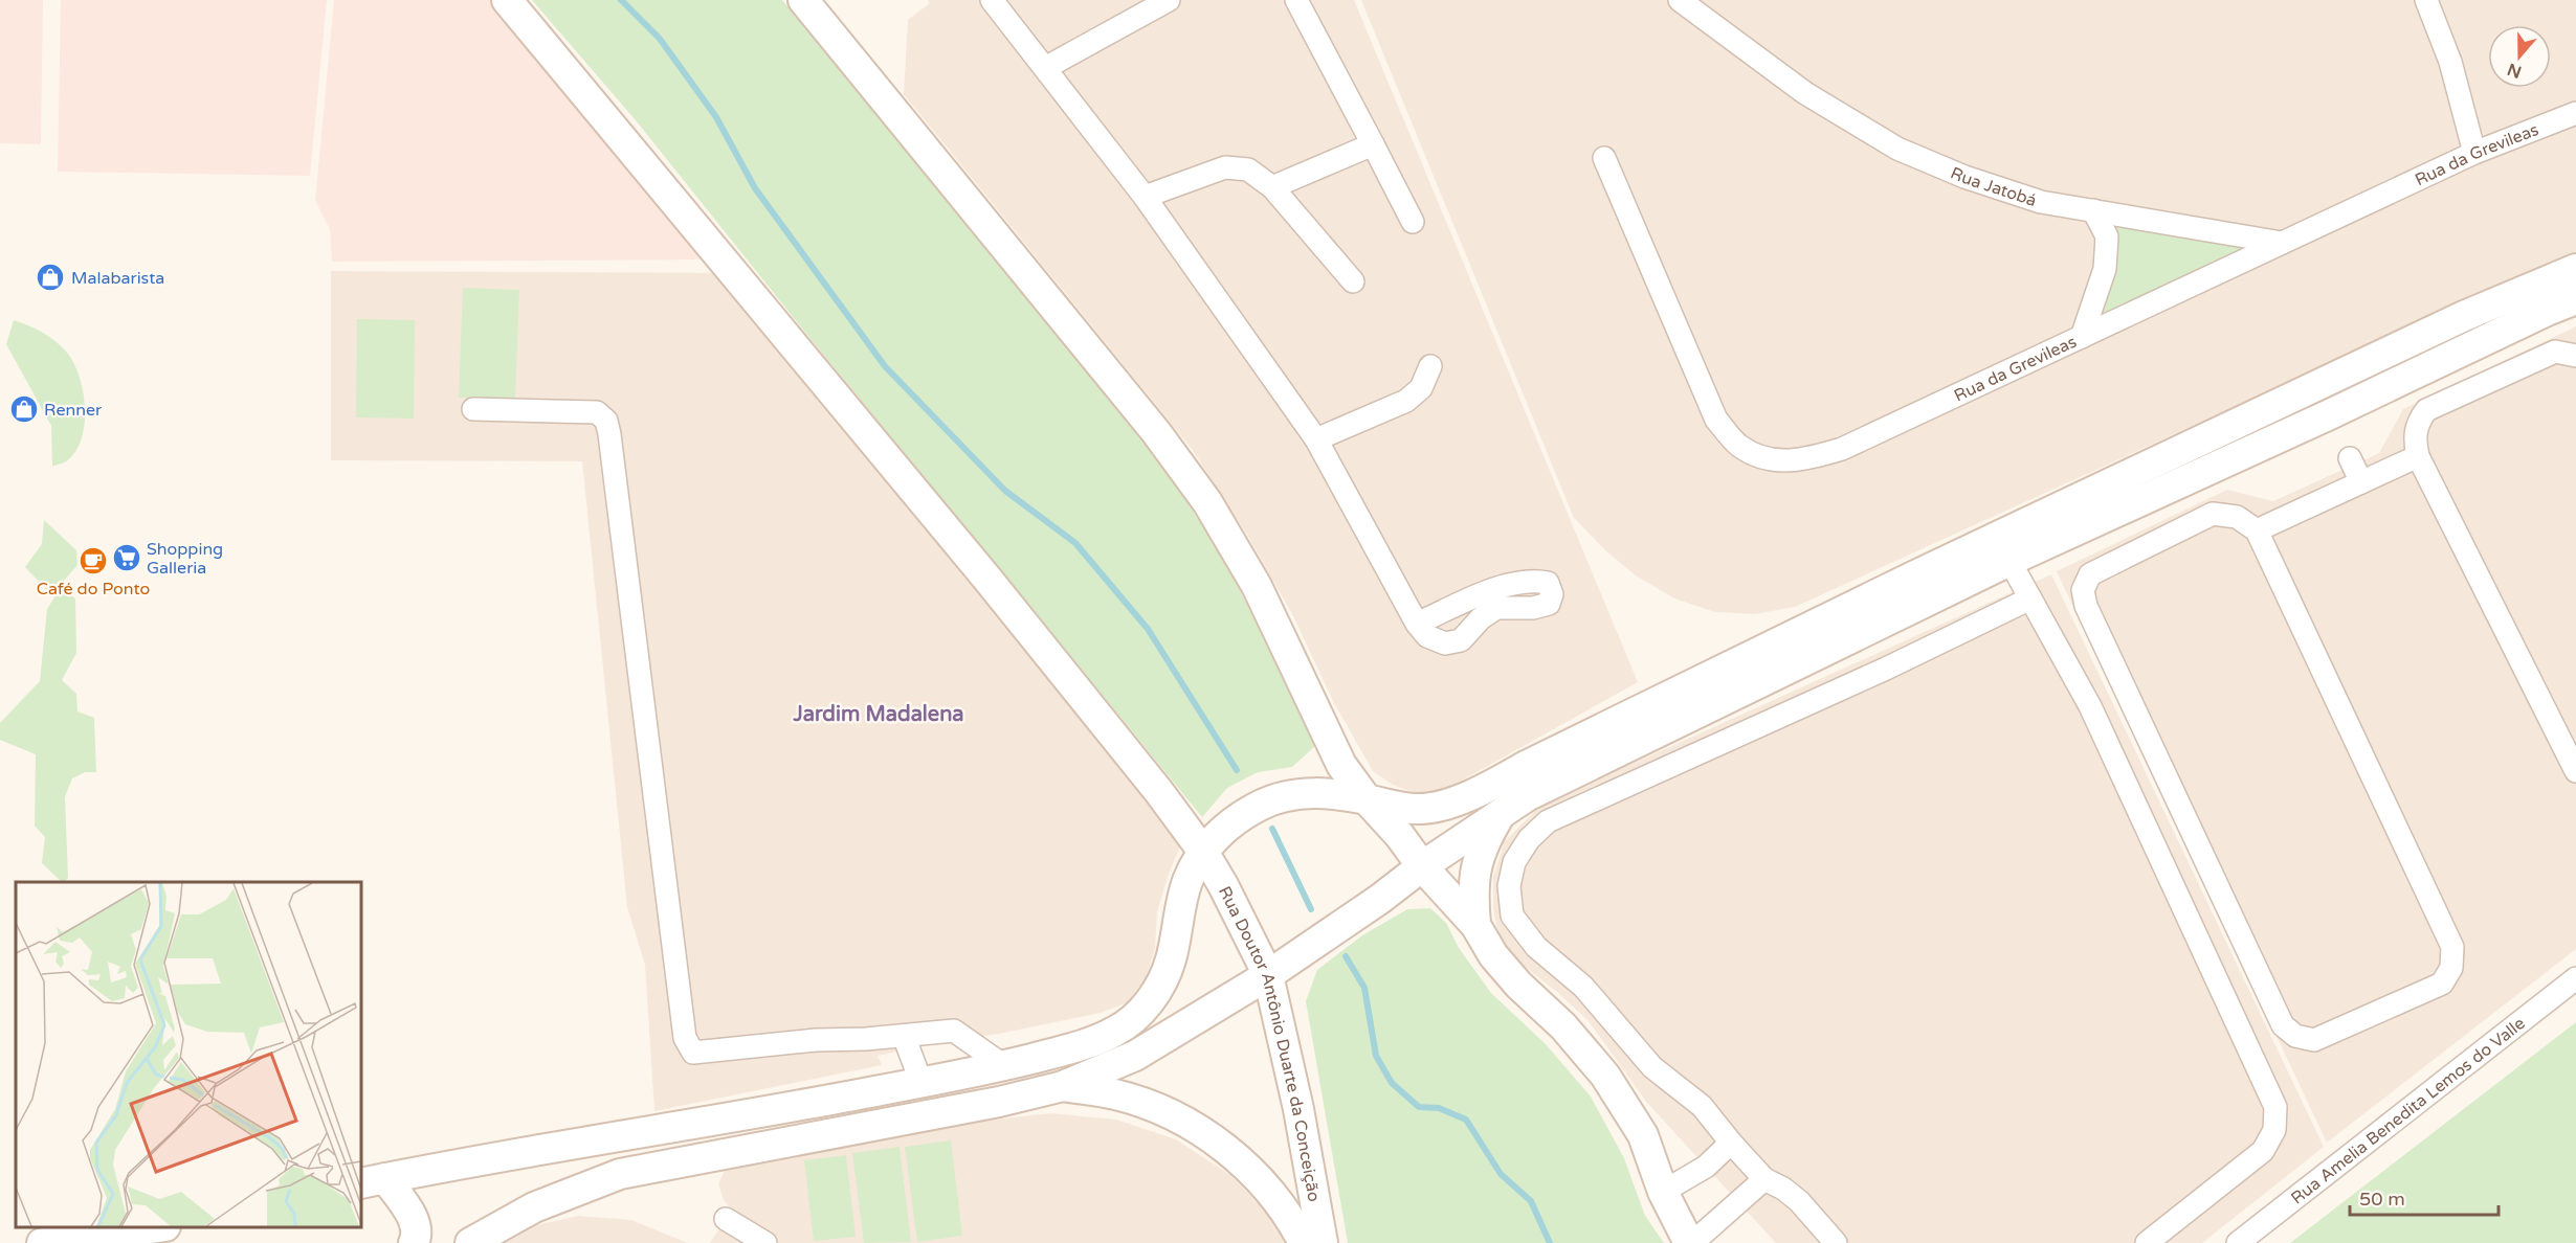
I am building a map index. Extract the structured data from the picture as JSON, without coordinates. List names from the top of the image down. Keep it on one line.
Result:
{"streets":{"main road":["Rua Doutor Antônio Duarte da Conceição"],"street":["Rua da Grevileas","Rua Jatobá","Rua Amelia Benedita Lemos do Valle"]},"crossings":[["Rua da Grevileas","Rua Jatobá"]],"districts":["Jardim Madalena"],"places":{"shop":["Malabarista","Renner"],"supermarket":["Shopping Galleria"],"cafe":["Café do Ponto"]},"scale_bar":"50 m","north":"bottom"}
